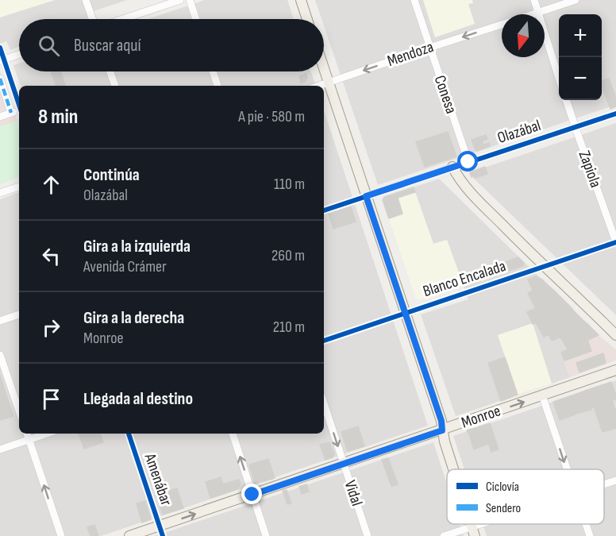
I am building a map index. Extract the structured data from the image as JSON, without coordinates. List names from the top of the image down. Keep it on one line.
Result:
{"streets":{"main road":["Monroe"],"street":["Mendoza","Conesa","Olazábal","Zapiola","Blanco Encalada","Amenábar","Vidal"]},"crossings":[["Mendoza","Conesa"],["Conesa","Olazábal"],["Olazábal","Zapiola"],["Zapiola","Blanco Encalada"],["Monroe","Amenábar"],["Monroe","Vidal"]],"one_way":["Mendoza","Monroe","Vidal"],"legend":["Ciclovía","Sendero"],"north":"bottom","page":{"map_buttons":["+","−"],"search":"Buscar aquí","heading":["8 min","A pie · 580 m"],"list":[["Continúa","Olazábal","110 m"],["Gira a la izquierda","Avenida Crámer","260 m"],["Gira a la derecha","Monroe","210 m"],"Llegada al destino"]}}
